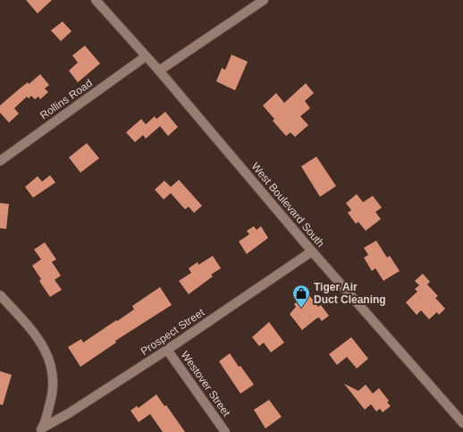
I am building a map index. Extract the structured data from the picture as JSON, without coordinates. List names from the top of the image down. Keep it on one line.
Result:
{"streets":{"street":["Rollins Road","West Boulevard South","Prospect Street","Westover Street"]},"crossings":[["Rollins Road","West Boulevard South"],["West Boulevard South","Prospect Street"],["Prospect Street","Westover Street"]],"places":{"shop":["Tiger Air Duct Cleaning"]}}
